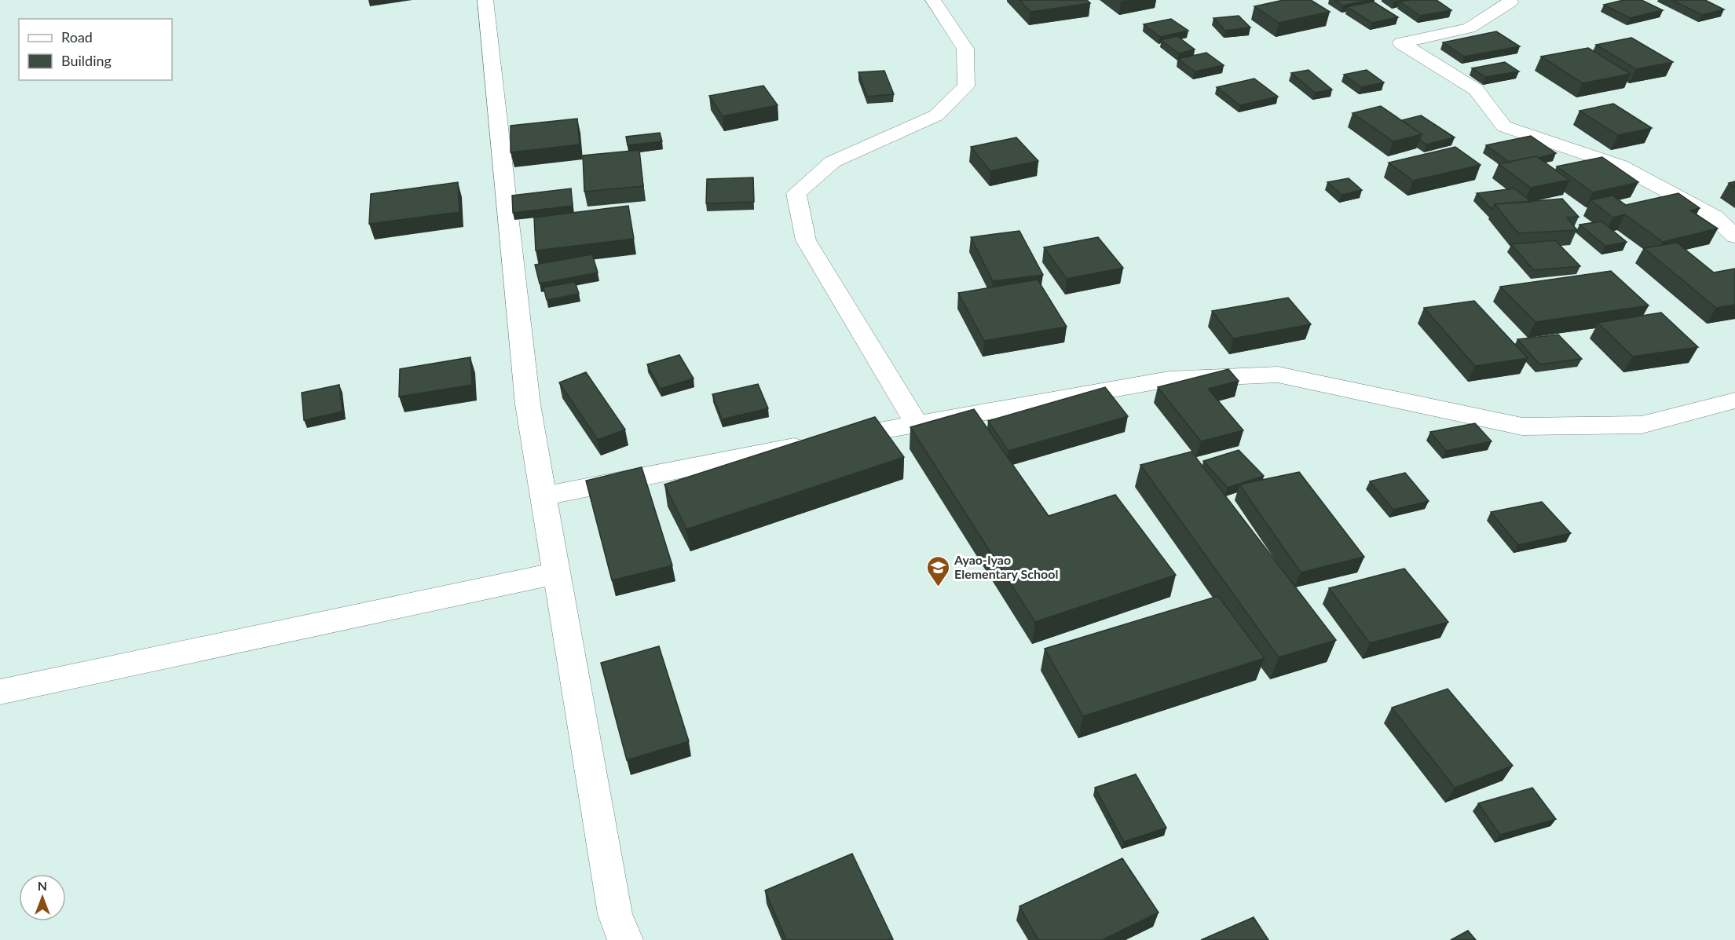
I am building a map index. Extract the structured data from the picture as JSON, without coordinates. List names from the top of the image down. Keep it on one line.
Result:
{"places":{"school or university":["Ayao-Iyao Elementary School"]},"legend":["Road","Building"],"north":"top"}
